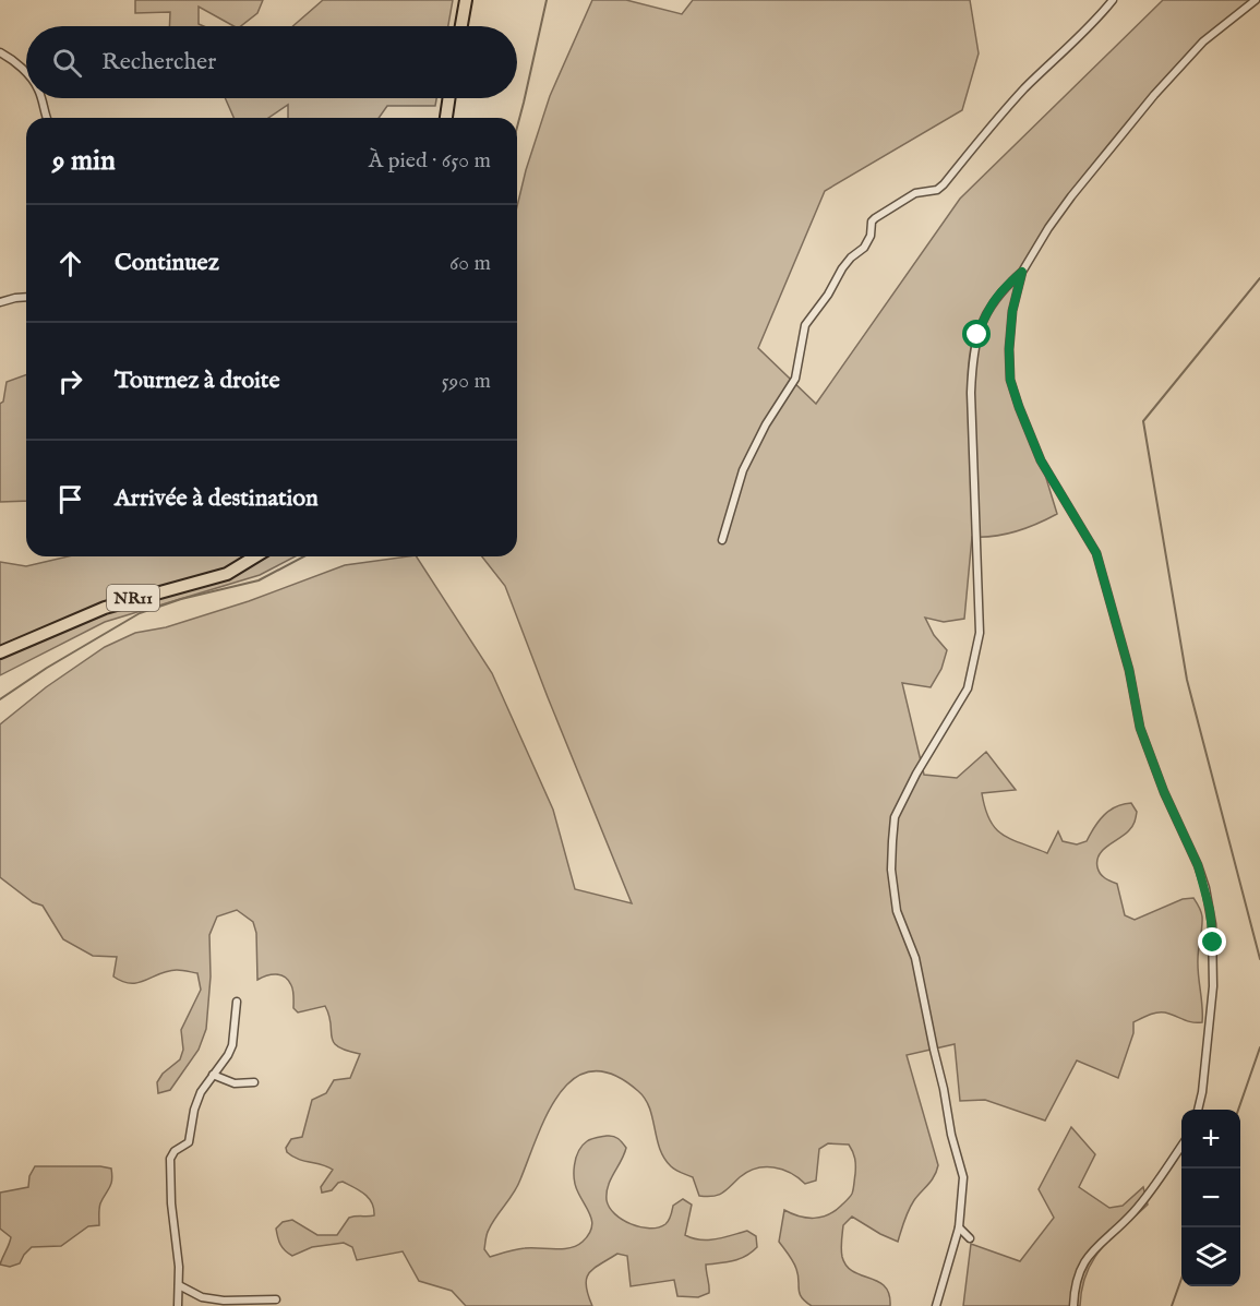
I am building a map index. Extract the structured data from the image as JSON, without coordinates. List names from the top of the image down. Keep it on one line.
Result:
{"streets":{"highway":["NR11"]},"page":{"search":"Rechercher","heading":["9 min","À pied · 650 m"],"list":[["Continuez","60 m"],["Tournez à droite","590 m"],"Arrivée à destination"],"map_buttons":["+","−"]}}
